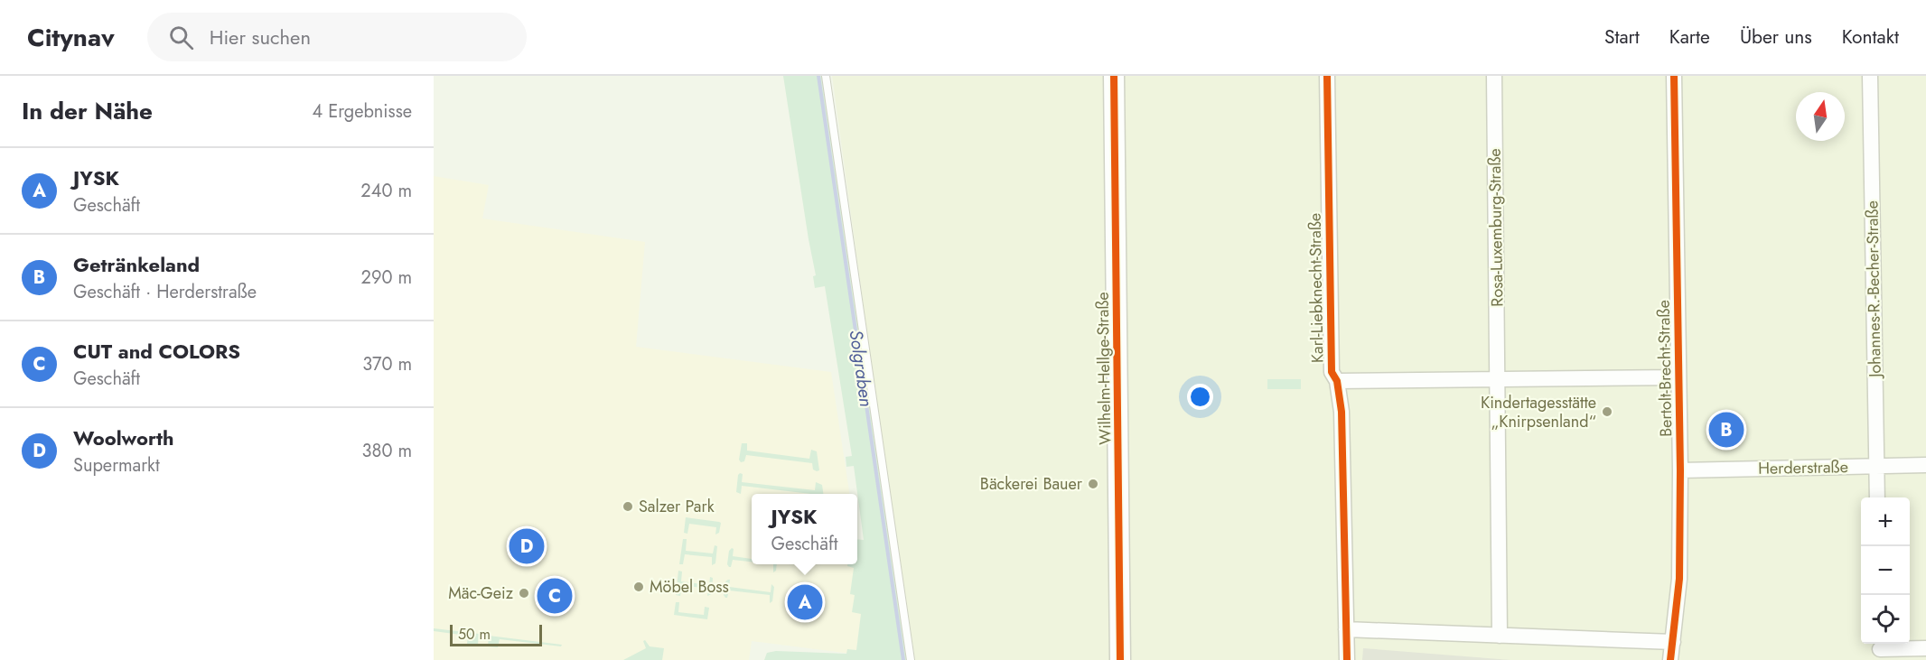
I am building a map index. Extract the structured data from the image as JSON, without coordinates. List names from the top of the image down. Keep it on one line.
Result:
{"streets":{"main road":["Wilhelm-Hellge-Straße"],"street":["Rosa-Luxemburg-Straße","Karl-Liebknecht-Straße","Johannes-R.-Becher-Straße","Bertolt-Brecht-Straße","Herderstraße"]},"crossings":[["Johannes-R.-Becher-Straße","Herderstraße"],["Bertolt-Brecht-Straße","Herderstraße"]],"water":["Solgraben"],"places":["Kindertagesstätte „Knirpsenland“","Bäckerei Bauer","Salzer Park","Möbel Boss","Mäc-Geiz"],"scale_bar":"50 m","north":"top","page":{"header":"Citynav","search":"Hier suchen","nav":["Start","Karte","Über uns","Kontakt"],"heading":["In der Nähe","4 Ergebnisse"],"list":[{"mark":"A","name":"JYSK","note":"Geschäft","value":"240 m"},{"mark":"B","name":"Getränkeland","note":"Geschäft · Herderstraße","value":"290 m"},{"mark":"C","name":"CUT and COLORS","note":"Geschäft","value":"370 m"},{"mark":"D","name":"Woolworth","note":"Supermarkt","value":"380 m"}],"pins":["B","D","C","A"],"popup":["JYSK","Geschäft"],"map_buttons":["+","−"],"scale":"50 m"}}
